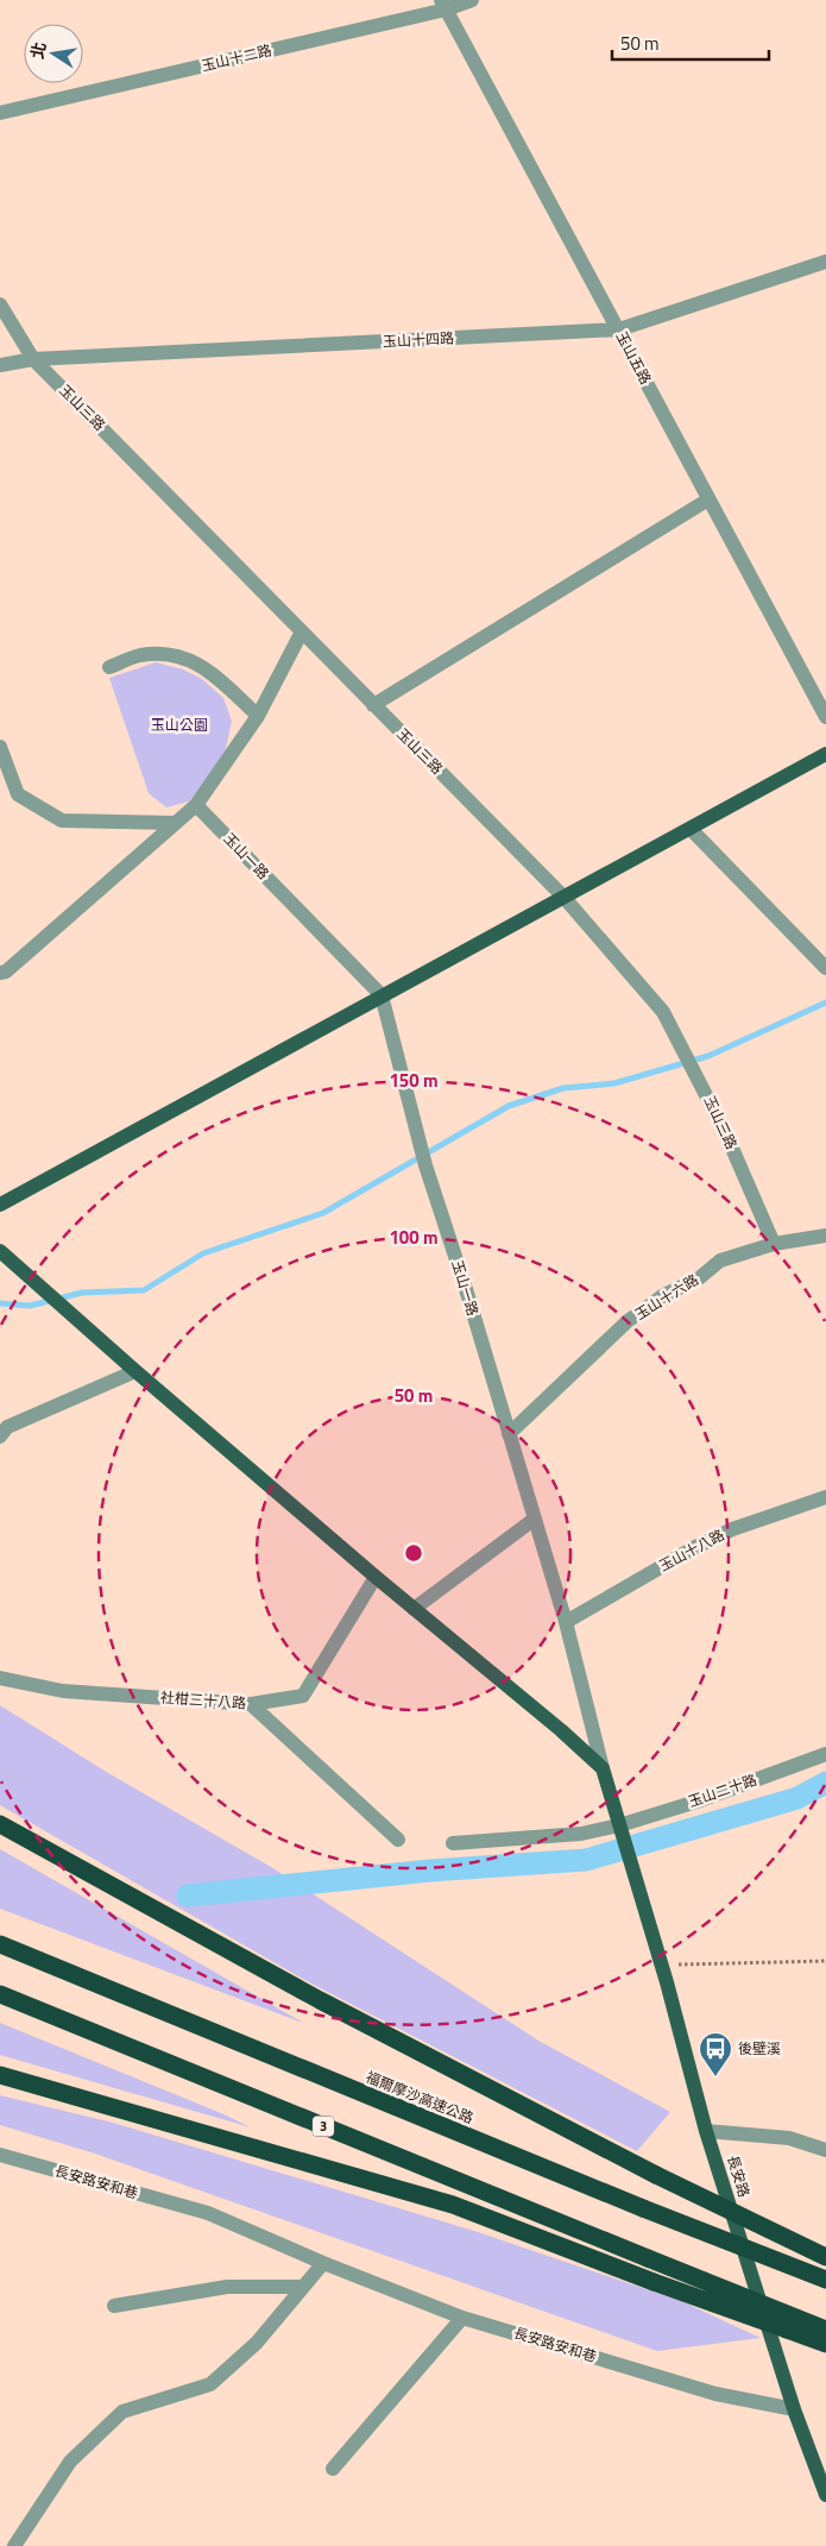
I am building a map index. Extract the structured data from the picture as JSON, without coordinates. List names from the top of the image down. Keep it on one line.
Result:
{"streets":{"highway":["福爾摩沙高速公路","3"],"main road":["長安路"],"street":["玉山十二路","玉山十四路","玉山五路","玉山三路","玉山一路","玉山十六路","玉山十八路","社柑三十八路","玉山二十路","長安路安和巷"]},"crossings":[["玉山十二路","玉山五路"],["玉山十四路","玉山五路"],["玉山十四路","玉山三路"],["玉山三路","玉山十六路"],["玉山一路","玉山十六路"],["玉山一路","玉山十八路"],["玉山一路","長安路"],["玉山二十路","長安路"],["長安路","長安路安和巷"]],"parks":["玉山公園"],"places":{"bus stop":["後壁溪"]},"scale_bar":"50 m","north":"left","rings":["150 m","100 m","50 m"]}
